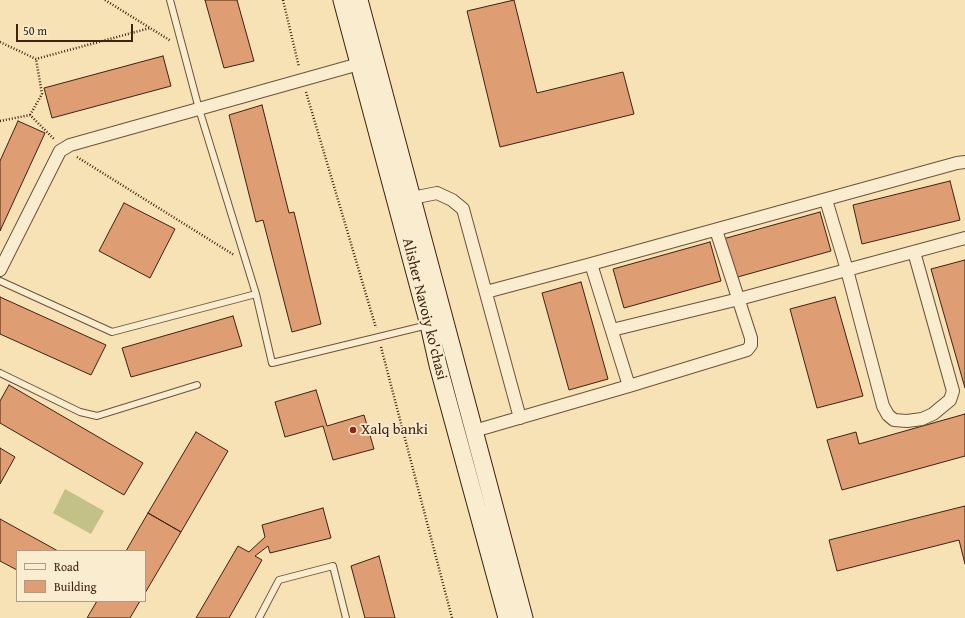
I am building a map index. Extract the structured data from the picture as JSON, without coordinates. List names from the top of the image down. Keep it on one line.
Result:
{"streets":{"main road":["Alisher Navoiy ko'chasi"]},"places":["Xalq banki"],"legend":["Road","Building"],"scale_bar":"50 m"}
